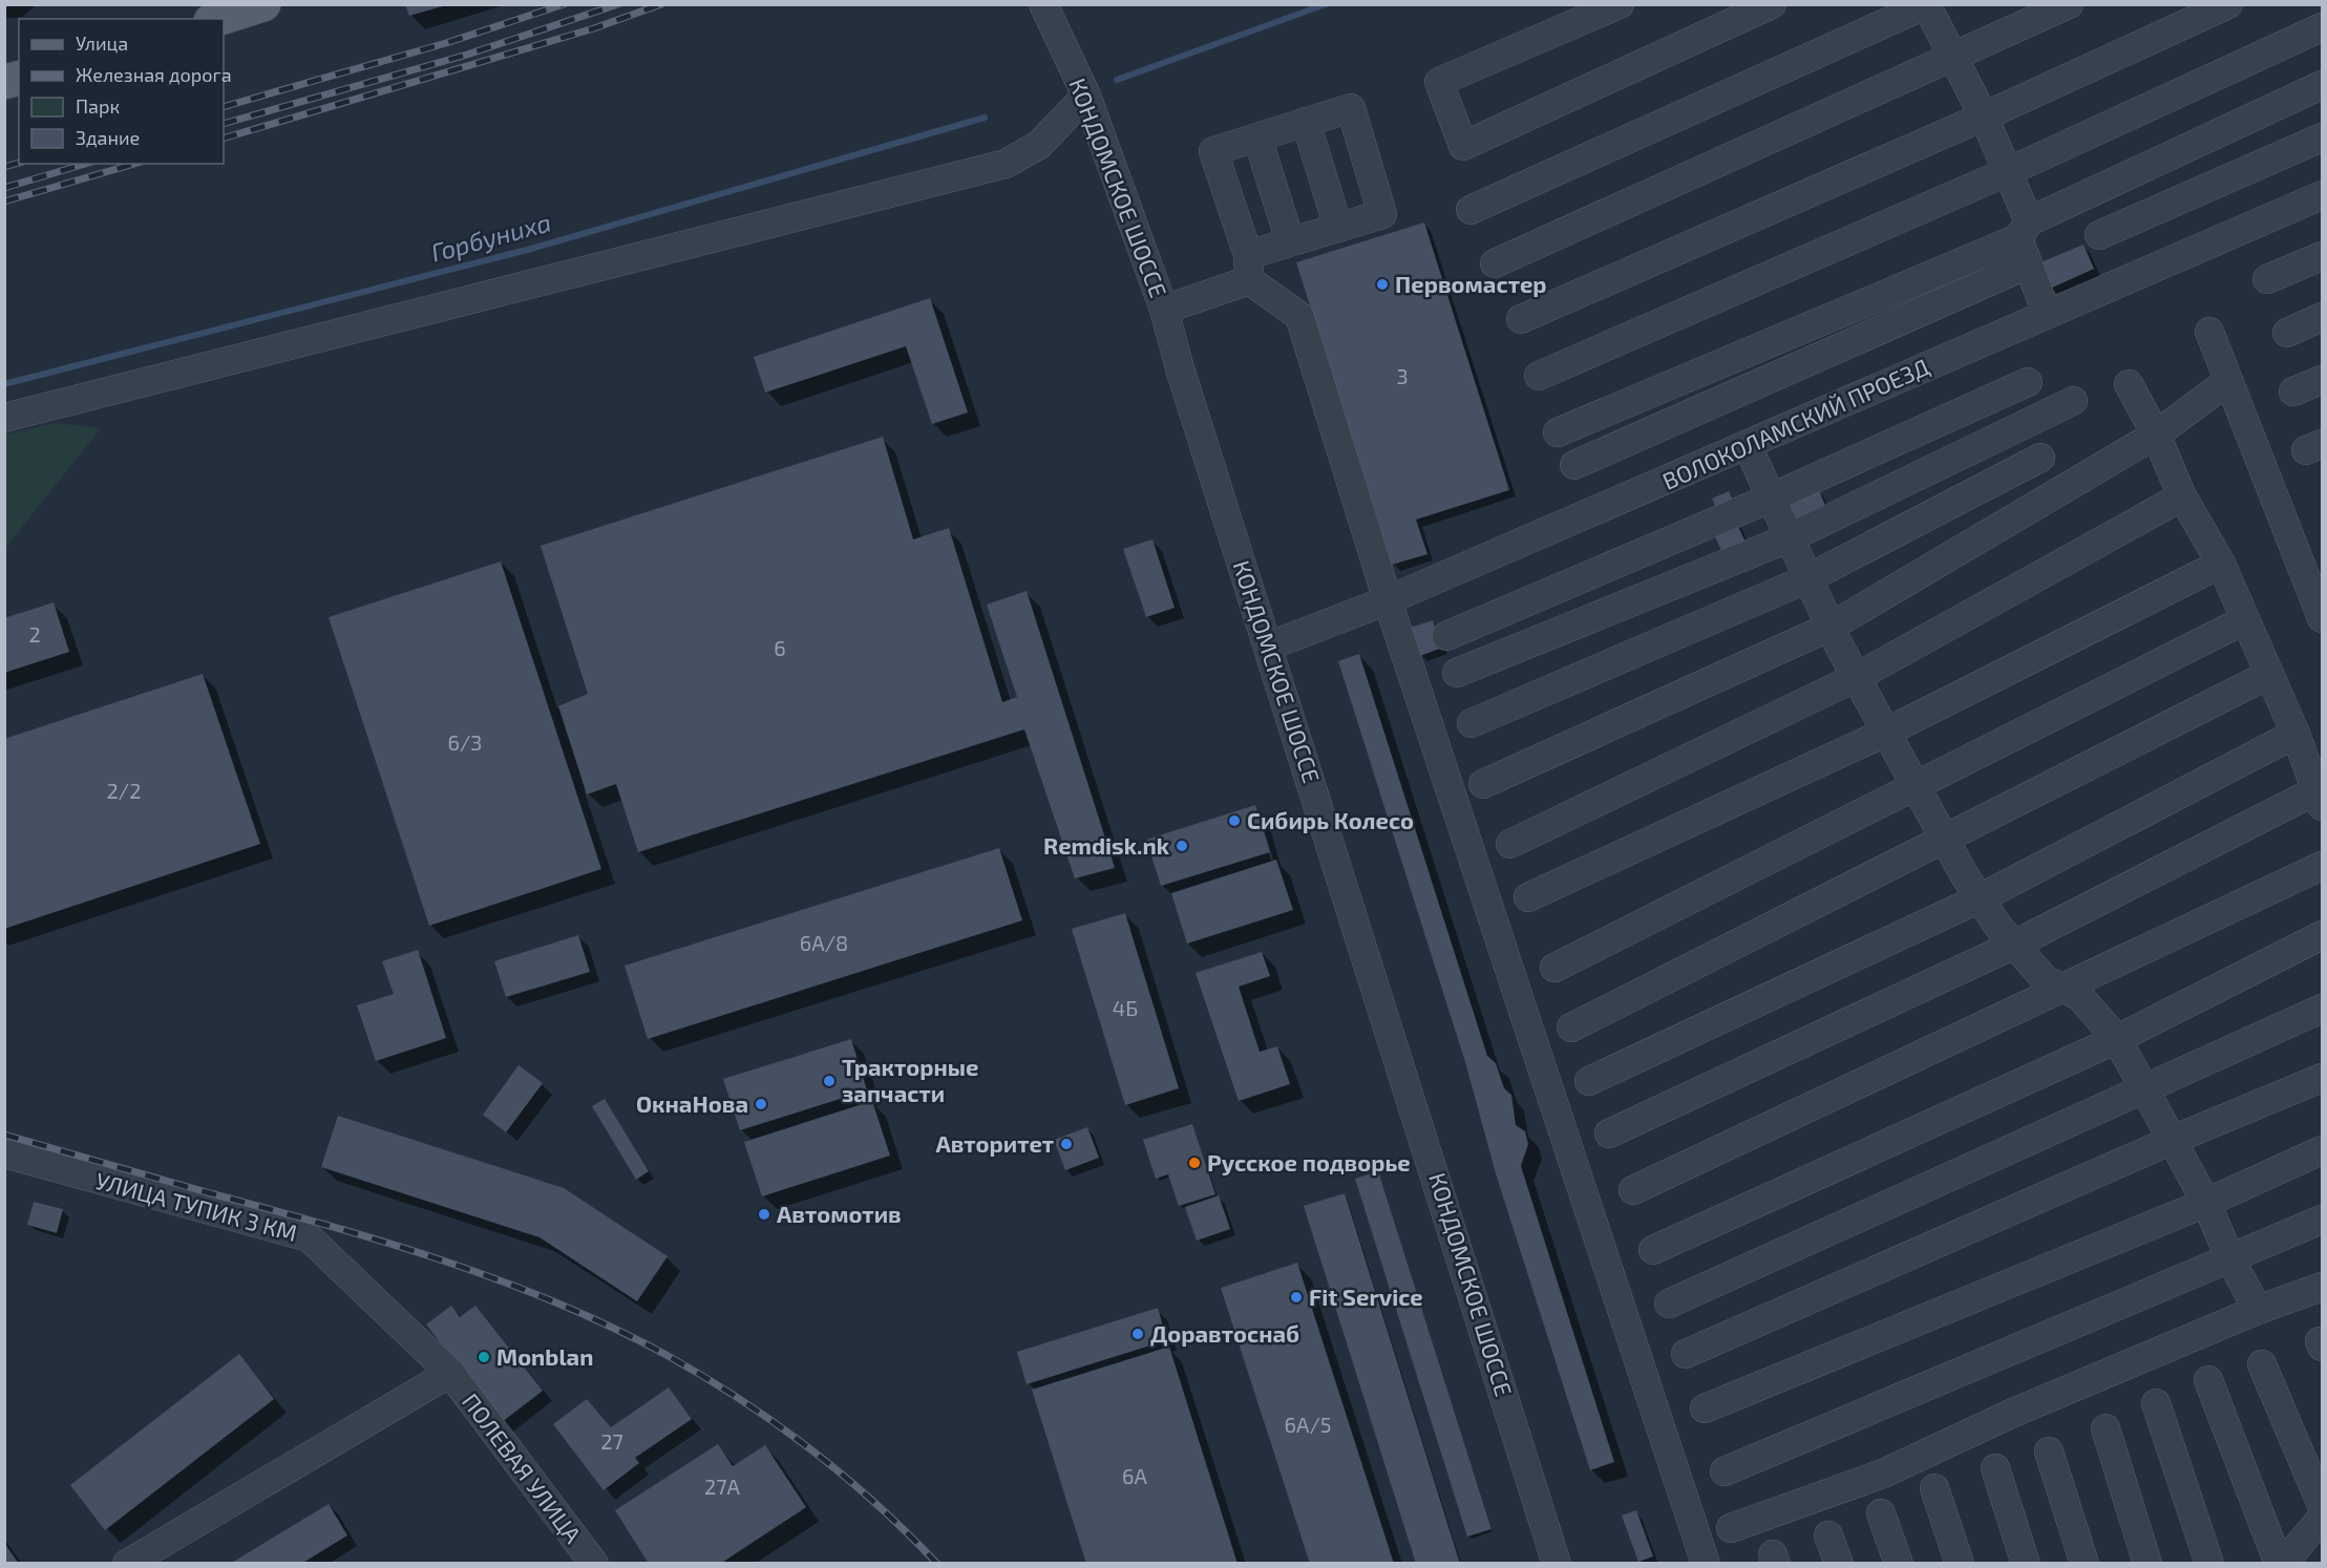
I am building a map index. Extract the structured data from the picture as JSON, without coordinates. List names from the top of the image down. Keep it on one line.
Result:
{"streets":{"street":["КОНДОМСКОЕ ШОССЕ","ВОЛОКОЛАМСКИЙ ПРОЕЗД","УЛИЦА ТУПИК 3 КМ","ПОЛЕВАЯ УЛИЦА"]},"crossings":[["КОНДОМСКОЕ ШОССЕ","ВОЛОКОЛАМСКИЙ ПРОЕЗД"],["УЛИЦА ТУПИК 3 КМ","ПОЛЕВАЯ УЛИЦА"]],"water":["Горбуниха"],"places":["Первомастер","Сибирь Колесо","Remdisk.nk","Тракторные запчасти","ОкнаНова","Авторитет","Русское подворье","Автомотив","Fit Service","Доравтоснаб","Monblan"],"house_numbers":["3","2","6","6/3","2/2","6А/8","4Б","6А/5","27","6А","27А"],"legend":["Улица","Железная дорога","Парк","Здание"]}
